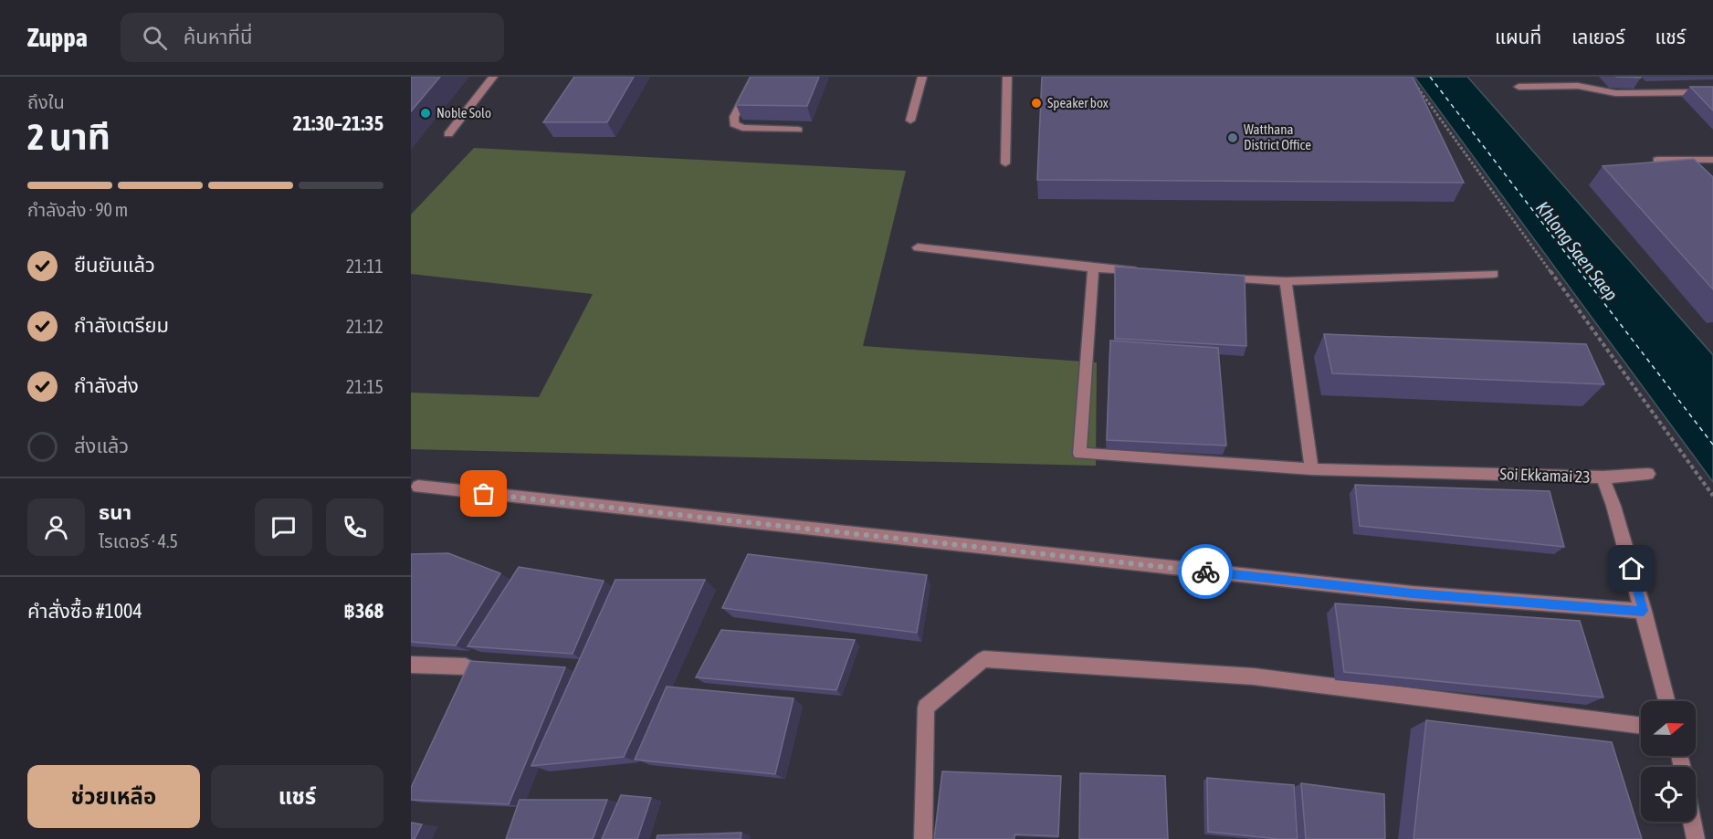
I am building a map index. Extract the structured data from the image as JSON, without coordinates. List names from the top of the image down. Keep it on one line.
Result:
{"streets":{"street":["Soi Ekkamai 23"]},"water":["Khlong Saen Saep"],"places":["Speaker box","Noble Solo","Watthana District Office"],"north":"right","page":{"header":"Zuppa","search":"ค้นหาที่นี่","nav":["แผนที่","เลเยอร์","แชร์"],"heading":["2 นาที","ถึงใน","21:30–21:35"],"panel":["ธนา","ไรเดอร์ · 4.5","คำสั่งซื้อ #1004","฿368"],"bar":"กำลังส่ง · 90 m","list":[["ยืนยันแล้ว","21:11"],["กำลังเตรียม","21:12"],["กำลังส่ง","21:15"],"ส่งแล้ว"],"buttons":["ช่วยเหลือ","แชร์"]}}
